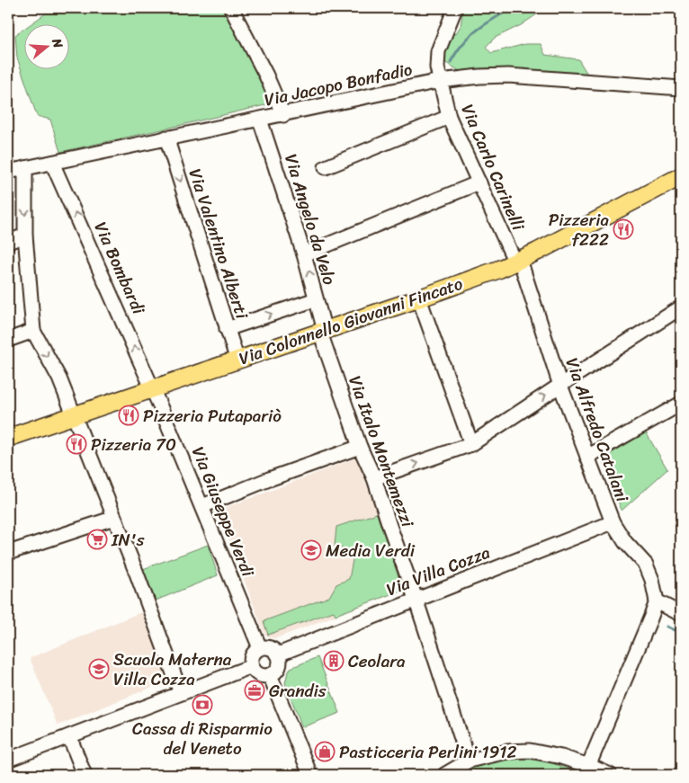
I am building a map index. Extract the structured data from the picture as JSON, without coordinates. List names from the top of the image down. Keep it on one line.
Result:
{"streets":{"main road":["Via Colonnello Giovanni Fincato"],"street":["Via Jacopo Bonfadio","Via Carlo Carinelli","Via Angelo da Velo","Via Valentino Alberti","Via Bombardi","Via Alfredo Catalani","Via Italo Montemezzi","Via Giuseppe Verdi","Via Villa Cozza"]},"crossings":[["Via Jacopo Bonfadio","Via Carlo Carinelli"],["Via Jacopo Bonfadio","Via Angelo da Velo"],["Via Jacopo Bonfadio","Via Valentino Alberti"],["Via Jacopo Bonfadio","Via Bombardi"],["Via Carlo Carinelli","Via Colonnello Giovanni Fincato"],["Via Carlo Carinelli","Via Alfredo Catalani"],["Via Angelo da Velo","Via Colonnello Giovanni Fincato"],["Via Angelo da Velo","Via Italo Montemezzi"],["Via Valentino Alberti","Via Colonnello Giovanni Fincato"],["Via Bombardi","Via Colonnello Giovanni Fincato"],["Via Bombardi","Via Giuseppe Verdi"],["Via Colonnello Giovanni Fincato","Via Alfredo Catalani"],["Via Colonnello Giovanni Fincato","Via Italo Montemezzi"],["Via Colonnello Giovanni Fincato","Via Giuseppe Verdi"],["Via Alfredo Catalani","Via Villa Cozza"],["Via Italo Montemezzi","Via Villa Cozza"],["Via Giuseppe Verdi","Via Villa Cozza"]],"one_way":["Via Valentino Alberti"],"places":{"restaurant":["Pizzeria f222","Pizzeria Putapariò","Pizzeria 70"],"supermarket":["IN's"],"school or university":["Media Verdi","Scuola Materna Villa Cozza"],"building":["Ceolara"],"office":["Grandis"],"bank":["Cassa di Risparmio del Veneto"],"shop":["Pasticceria Perlini 1912"]},"north":"right"}
